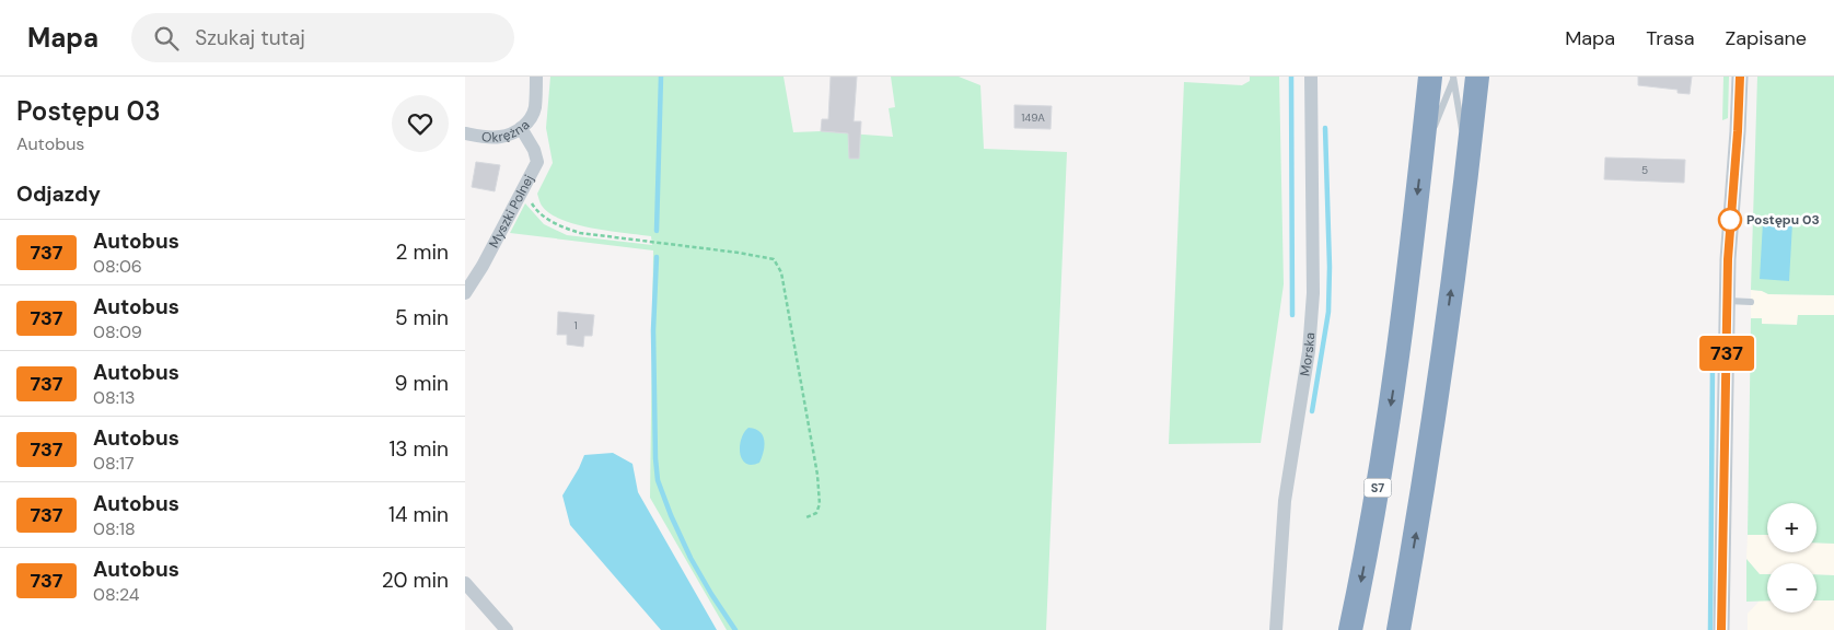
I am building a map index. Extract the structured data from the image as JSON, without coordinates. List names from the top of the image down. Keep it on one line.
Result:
{"streets":{"highway":["S7"],"street":["Okrężna","Myszki Polnej","Morska"]},"crossings":[["Okrężna","Myszki Polnej"]],"places":["Postępu 03"],"lines":["bus line 737"],"house_numbers":["149A","5","1"],"page":{"header":"Mapa","search":"Szukaj tutaj","nav":["Mapa","Trasa","Zapisane"],"heading":[["Postępu 03","Autobus"],"Odjazdy"],"on_map":"737","list":[{"mark":"737","name":"Autobus","note":"08:06","value":"2 min"},{"mark":"737","name":"Autobus","note":"08:09","value":"5 min"},{"mark":"737","name":"Autobus","note":"08:13","value":"9 min"},{"mark":"737","name":"Autobus","note":"08:17","value":"13 min"},{"mark":"737","name":"Autobus","note":"08:18","value":"14 min"},{"mark":"737","name":"Autobus","note":"08:24","value":"20 min"}],"map_buttons":["+","−"]}}
